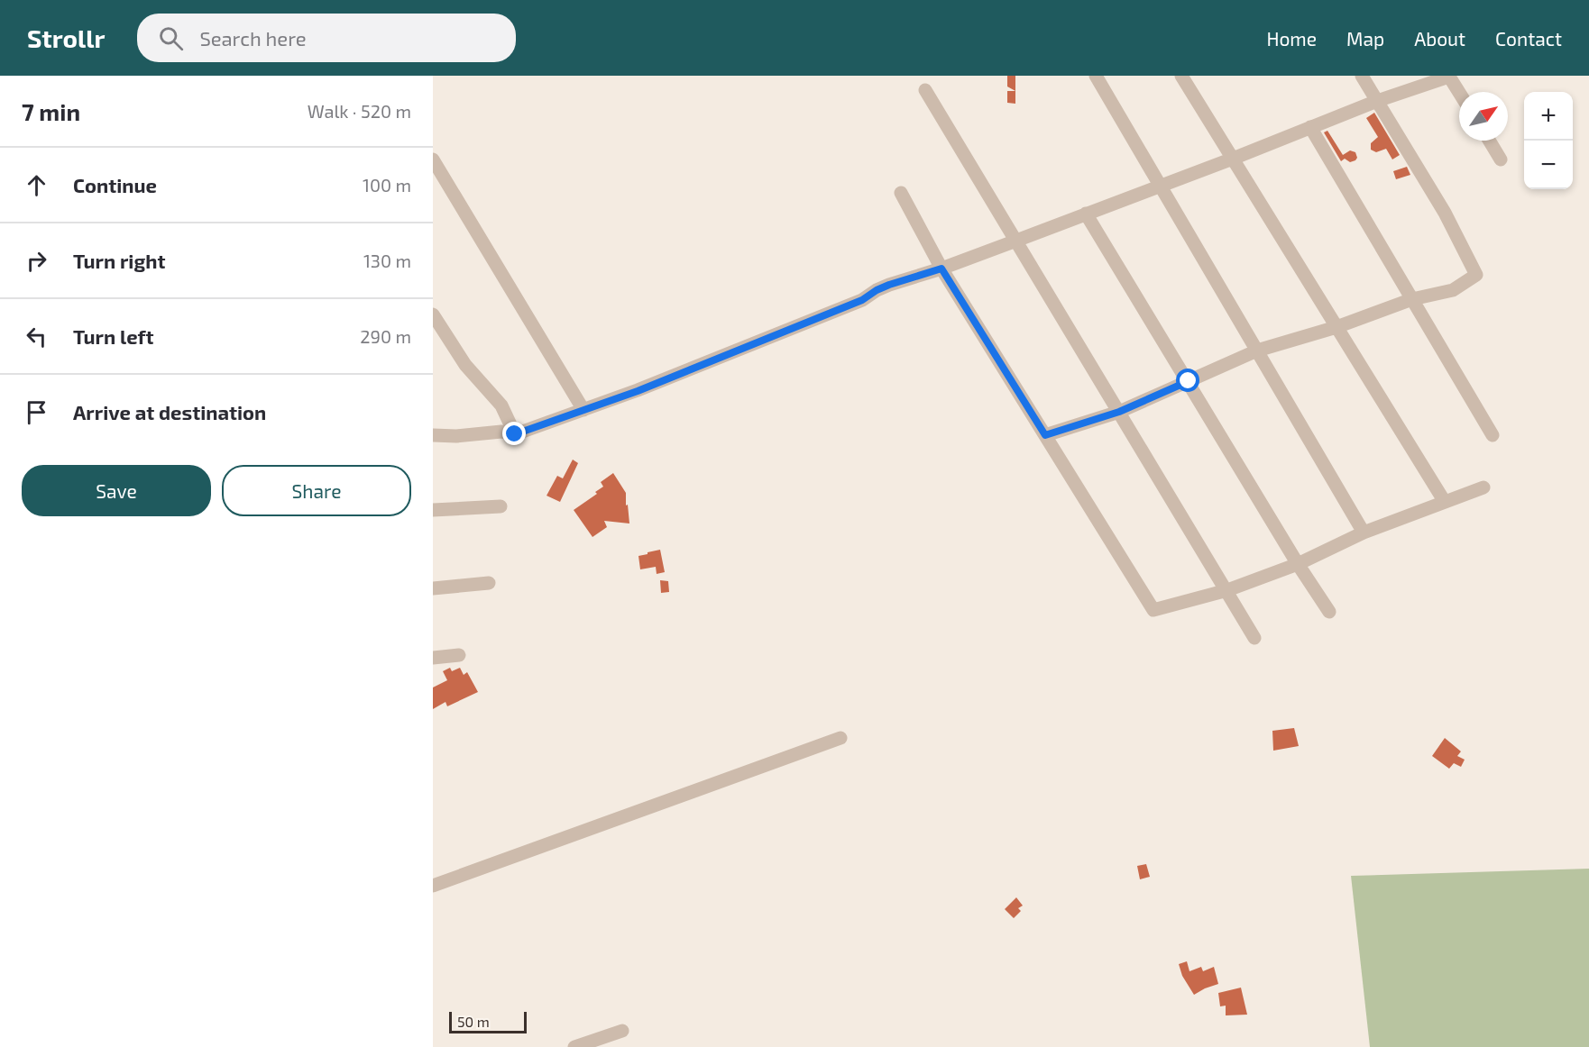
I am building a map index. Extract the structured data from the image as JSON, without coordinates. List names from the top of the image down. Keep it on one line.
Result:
{"scale_bar":"50 m","north":"top right","page":{"header":"Strollr","search":"Search here","nav":["Home","Map","About","Contact"],"heading":["7 min","Walk · 520 m"],"map_buttons":["+","−"],"list":[["Continue","100 m"],["Turn right","130 m"],["Turn left","290 m"],"Arrive at destination"],"buttons":["Save","Share"],"scale":"50 m"}}
